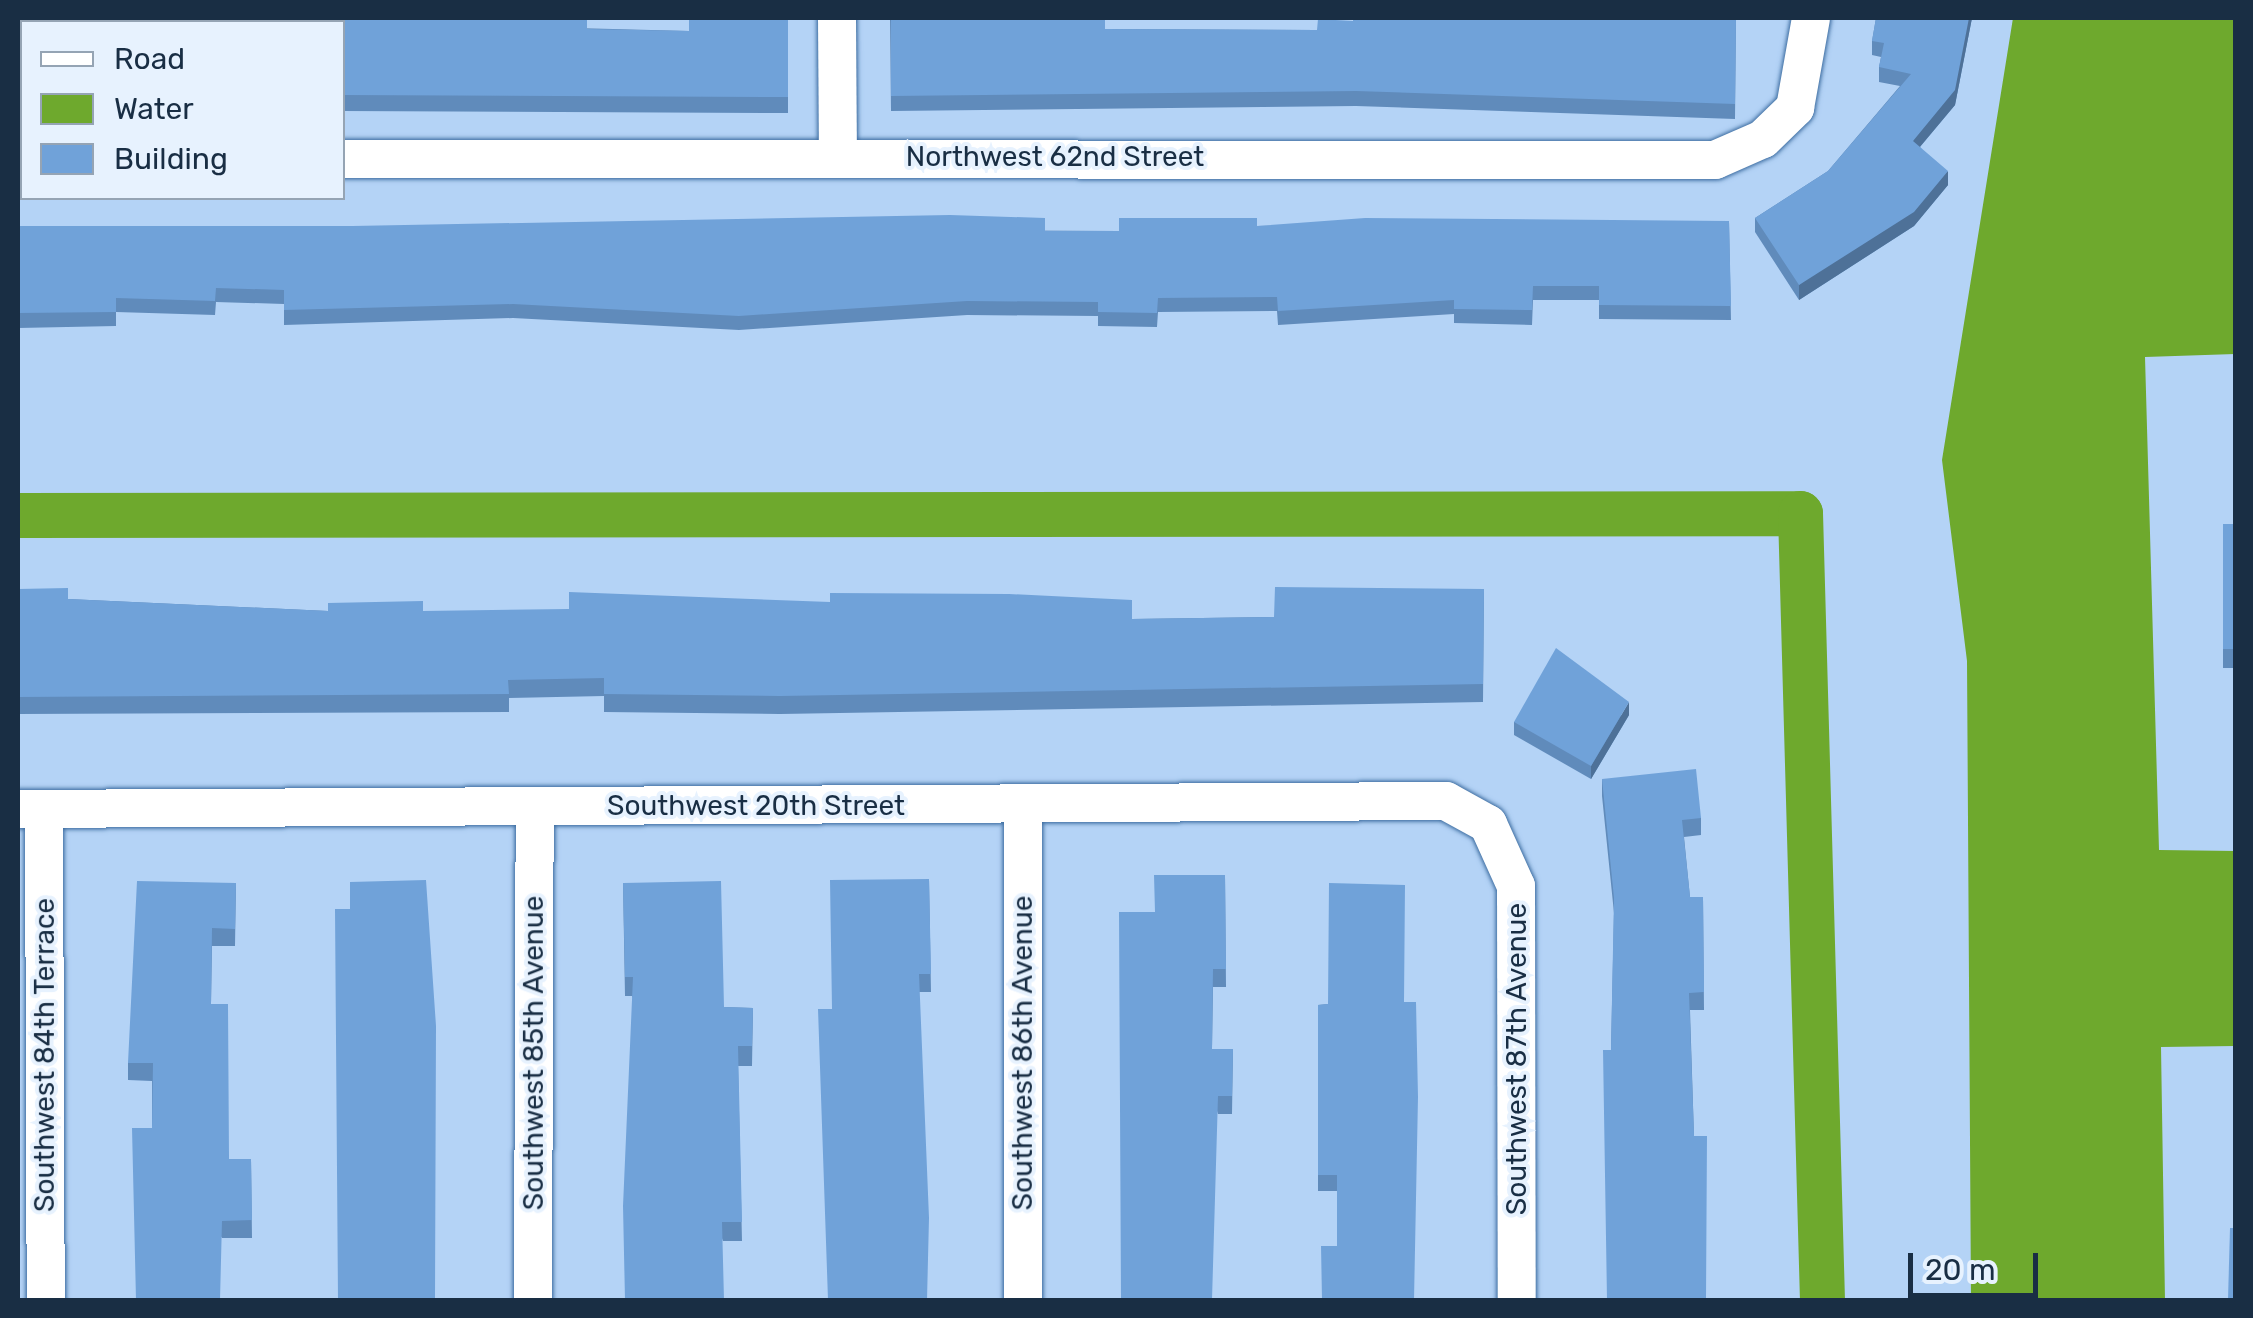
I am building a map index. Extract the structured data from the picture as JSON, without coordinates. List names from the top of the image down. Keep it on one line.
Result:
{"streets":{"street":["Northwest 62nd Street","Southwest 20th Street","Southwest 85th Avenue","Southwest 86th Avenue","Southwest 84th Terrace","Southwest 87th Avenue"]},"crossings":[["Southwest 20th Street","Southwest 85th Avenue"],["Southwest 20th Street","Southwest 86th Avenue"],["Southwest 20th Street","Southwest 84th Terrace"],["Southwest 20th Street","Southwest 87th Avenue"]],"legend":["Road","Water","Building"],"scale_bar":"20 m"}
